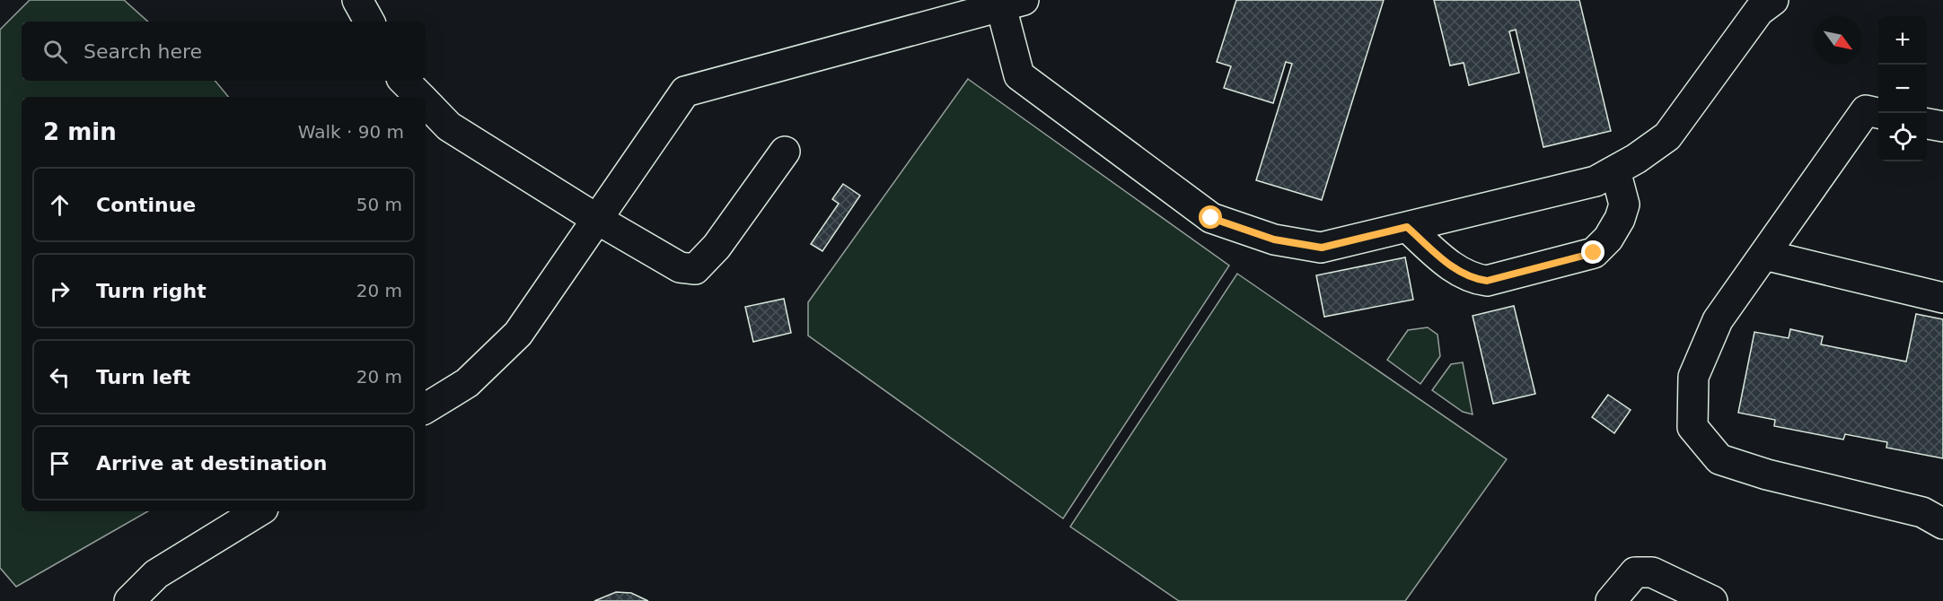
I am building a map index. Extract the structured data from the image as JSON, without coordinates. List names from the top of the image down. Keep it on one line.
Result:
{"north":"bottom right","page":{"map_buttons":["+","−"],"search":"Search here","heading":["2 min","Walk · 90 m"],"list":[["Continue","50 m"],["Turn right","20 m"],["Turn left","20 m"],"Arrive at destination"]}}
